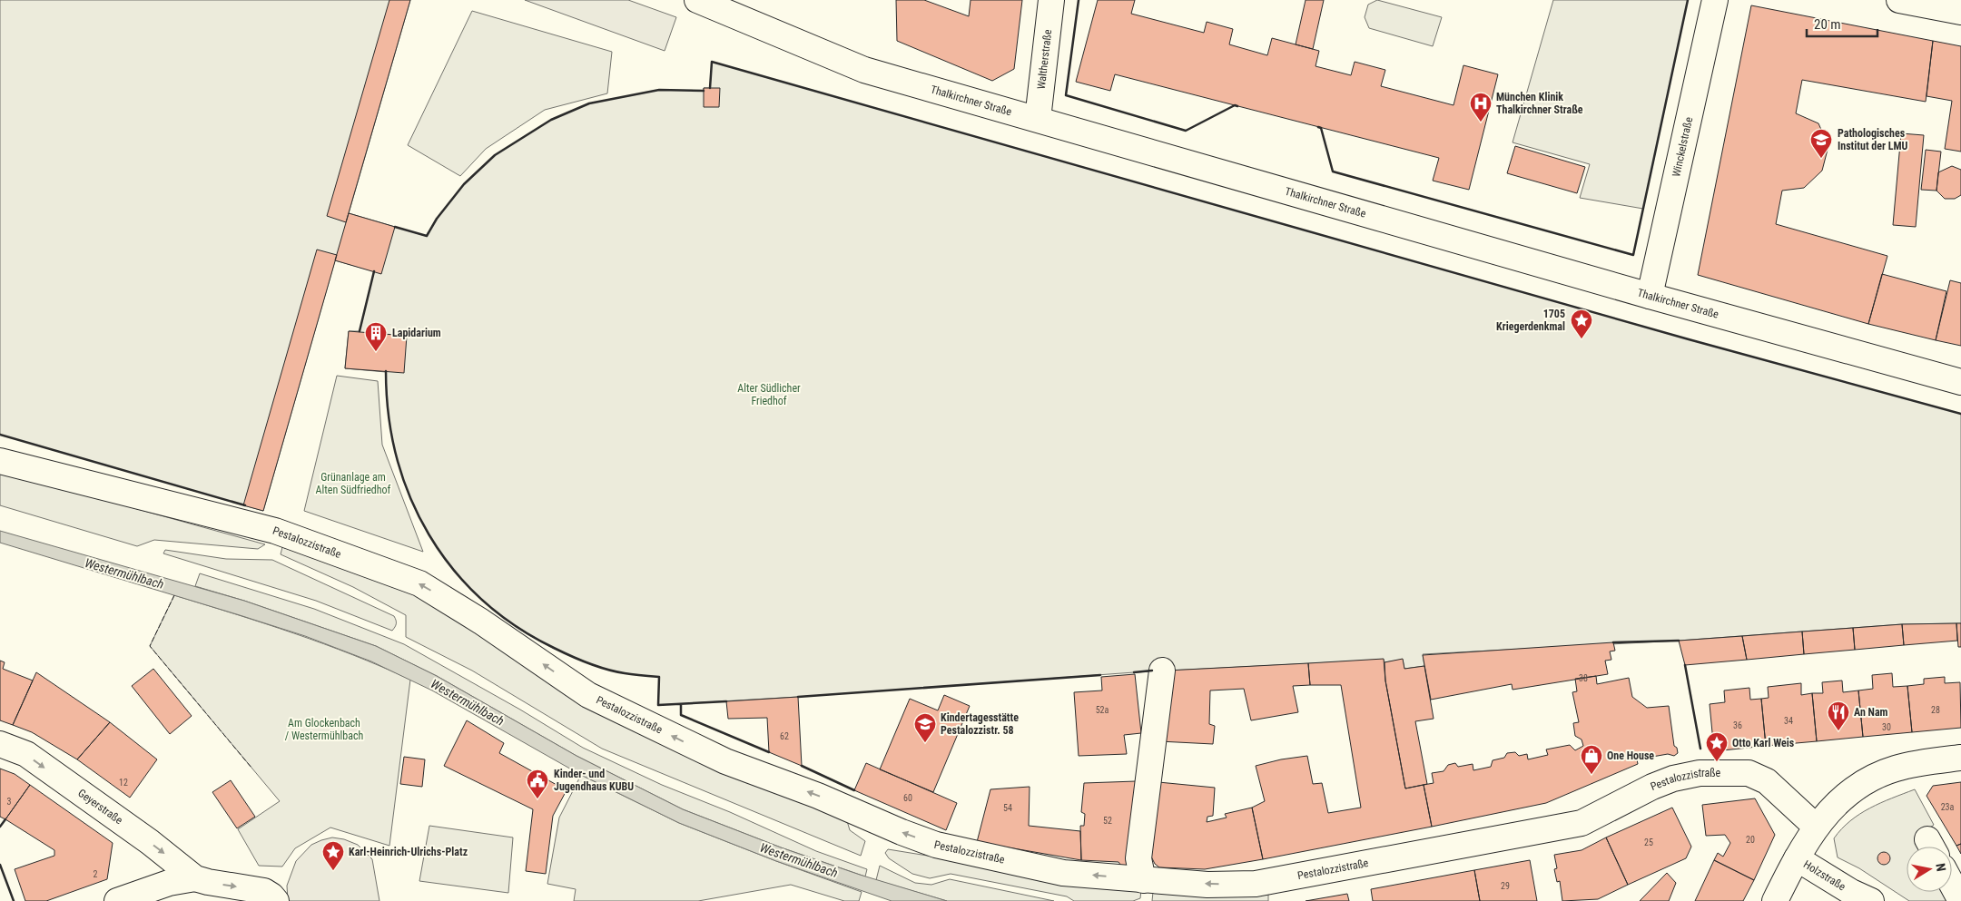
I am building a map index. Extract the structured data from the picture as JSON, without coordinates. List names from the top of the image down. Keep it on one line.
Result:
{"streets":{"street":["Waltherstraße","Thalkirchner Straße","Winckelstraße","Pestalozzistraße","Geyerstraße","Holzstraße"]},"crossings":[["Waltherstraße","Thalkirchner Straße"],["Thalkirchner Straße","Winckelstraße"]],"one_way":["Pestalozzistraße","Geyerstraße"],"water":["Westermühlbach"],"parks":["Alter Südlicher Friedhof","Grünanlage am Alten Südfriedhof","Am Glockenbach / Westermühlbach"],"places":{"hospital":["München Klinik Thalkirchner Straße"],"school or university":["Pathologisches Institut der LMU","Kindertagesstätte Pestalozzistr. 58"],"place":["1705 Kriegerdenkmal","Otto Karl Weis","Karl-Heinrich-Ulrichs-Platz"],"building":["Lapidarium"],"restaurant":["An Nam"],"shop":["One House"],"public building":["Kinder- und Jugendhaus KUBU"]},"house_numbers":["38","52a","28","34","36","30","62","12","60","3","23a","54","52","20","25","2","29"],"scale_bar":"20 m","north":"right"}
